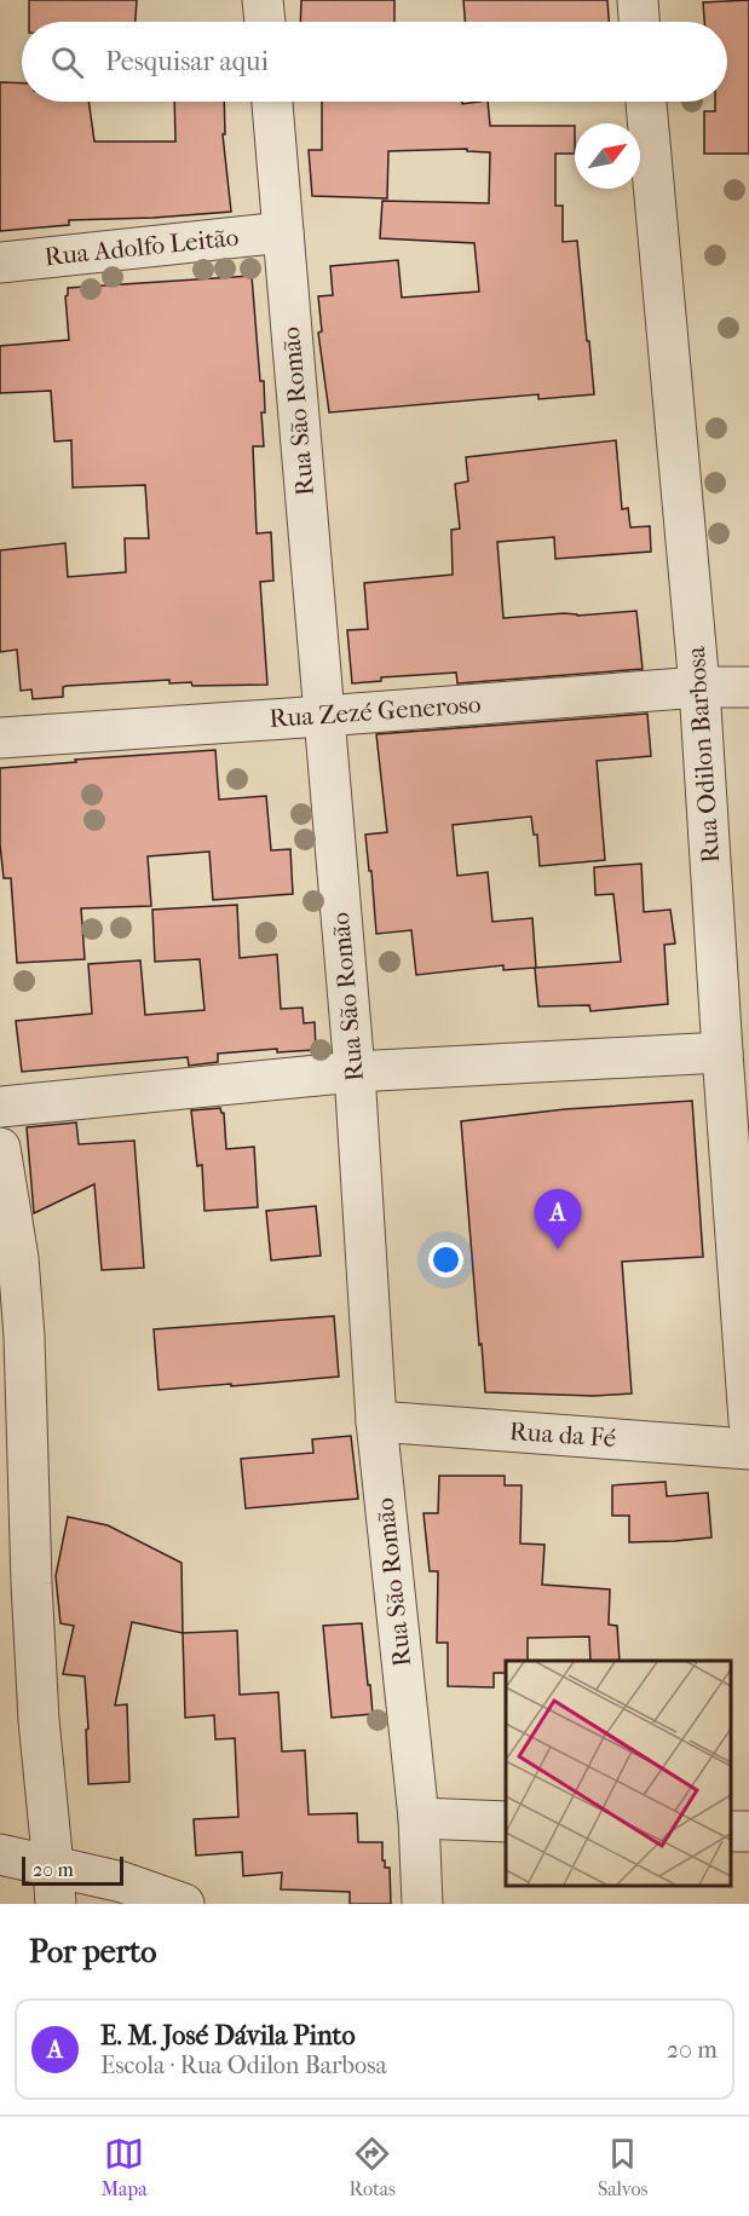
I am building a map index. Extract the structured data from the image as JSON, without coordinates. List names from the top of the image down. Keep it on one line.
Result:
{"streets":{"street":["Rua Adolfo Leitão","Rua São Romão","Rua Zezé Generoso","Rua Odilon Barbosa","Rua da Fé"]},"crossings":[["Rua Adolfo Leitão","Rua São Romão"],["Rua São Romão","Rua Zezé Generoso"],["Rua São Romão","Rua da Fé"],["Rua Zezé Generoso","Rua Odilon Barbosa"]],"scale_bar":"20 m","north":"top right","page":{"search":"Pesquisar aqui","pins":"A","scale":"20 m","heading":"Por perto","list":[{"mark":"A","name":"E. M. José Dávila Pinto","note":"Escola · Rua Odilon Barbosa","value":"20 m"}],"nav":["Mapa","Rotas","Salvos"]}}
